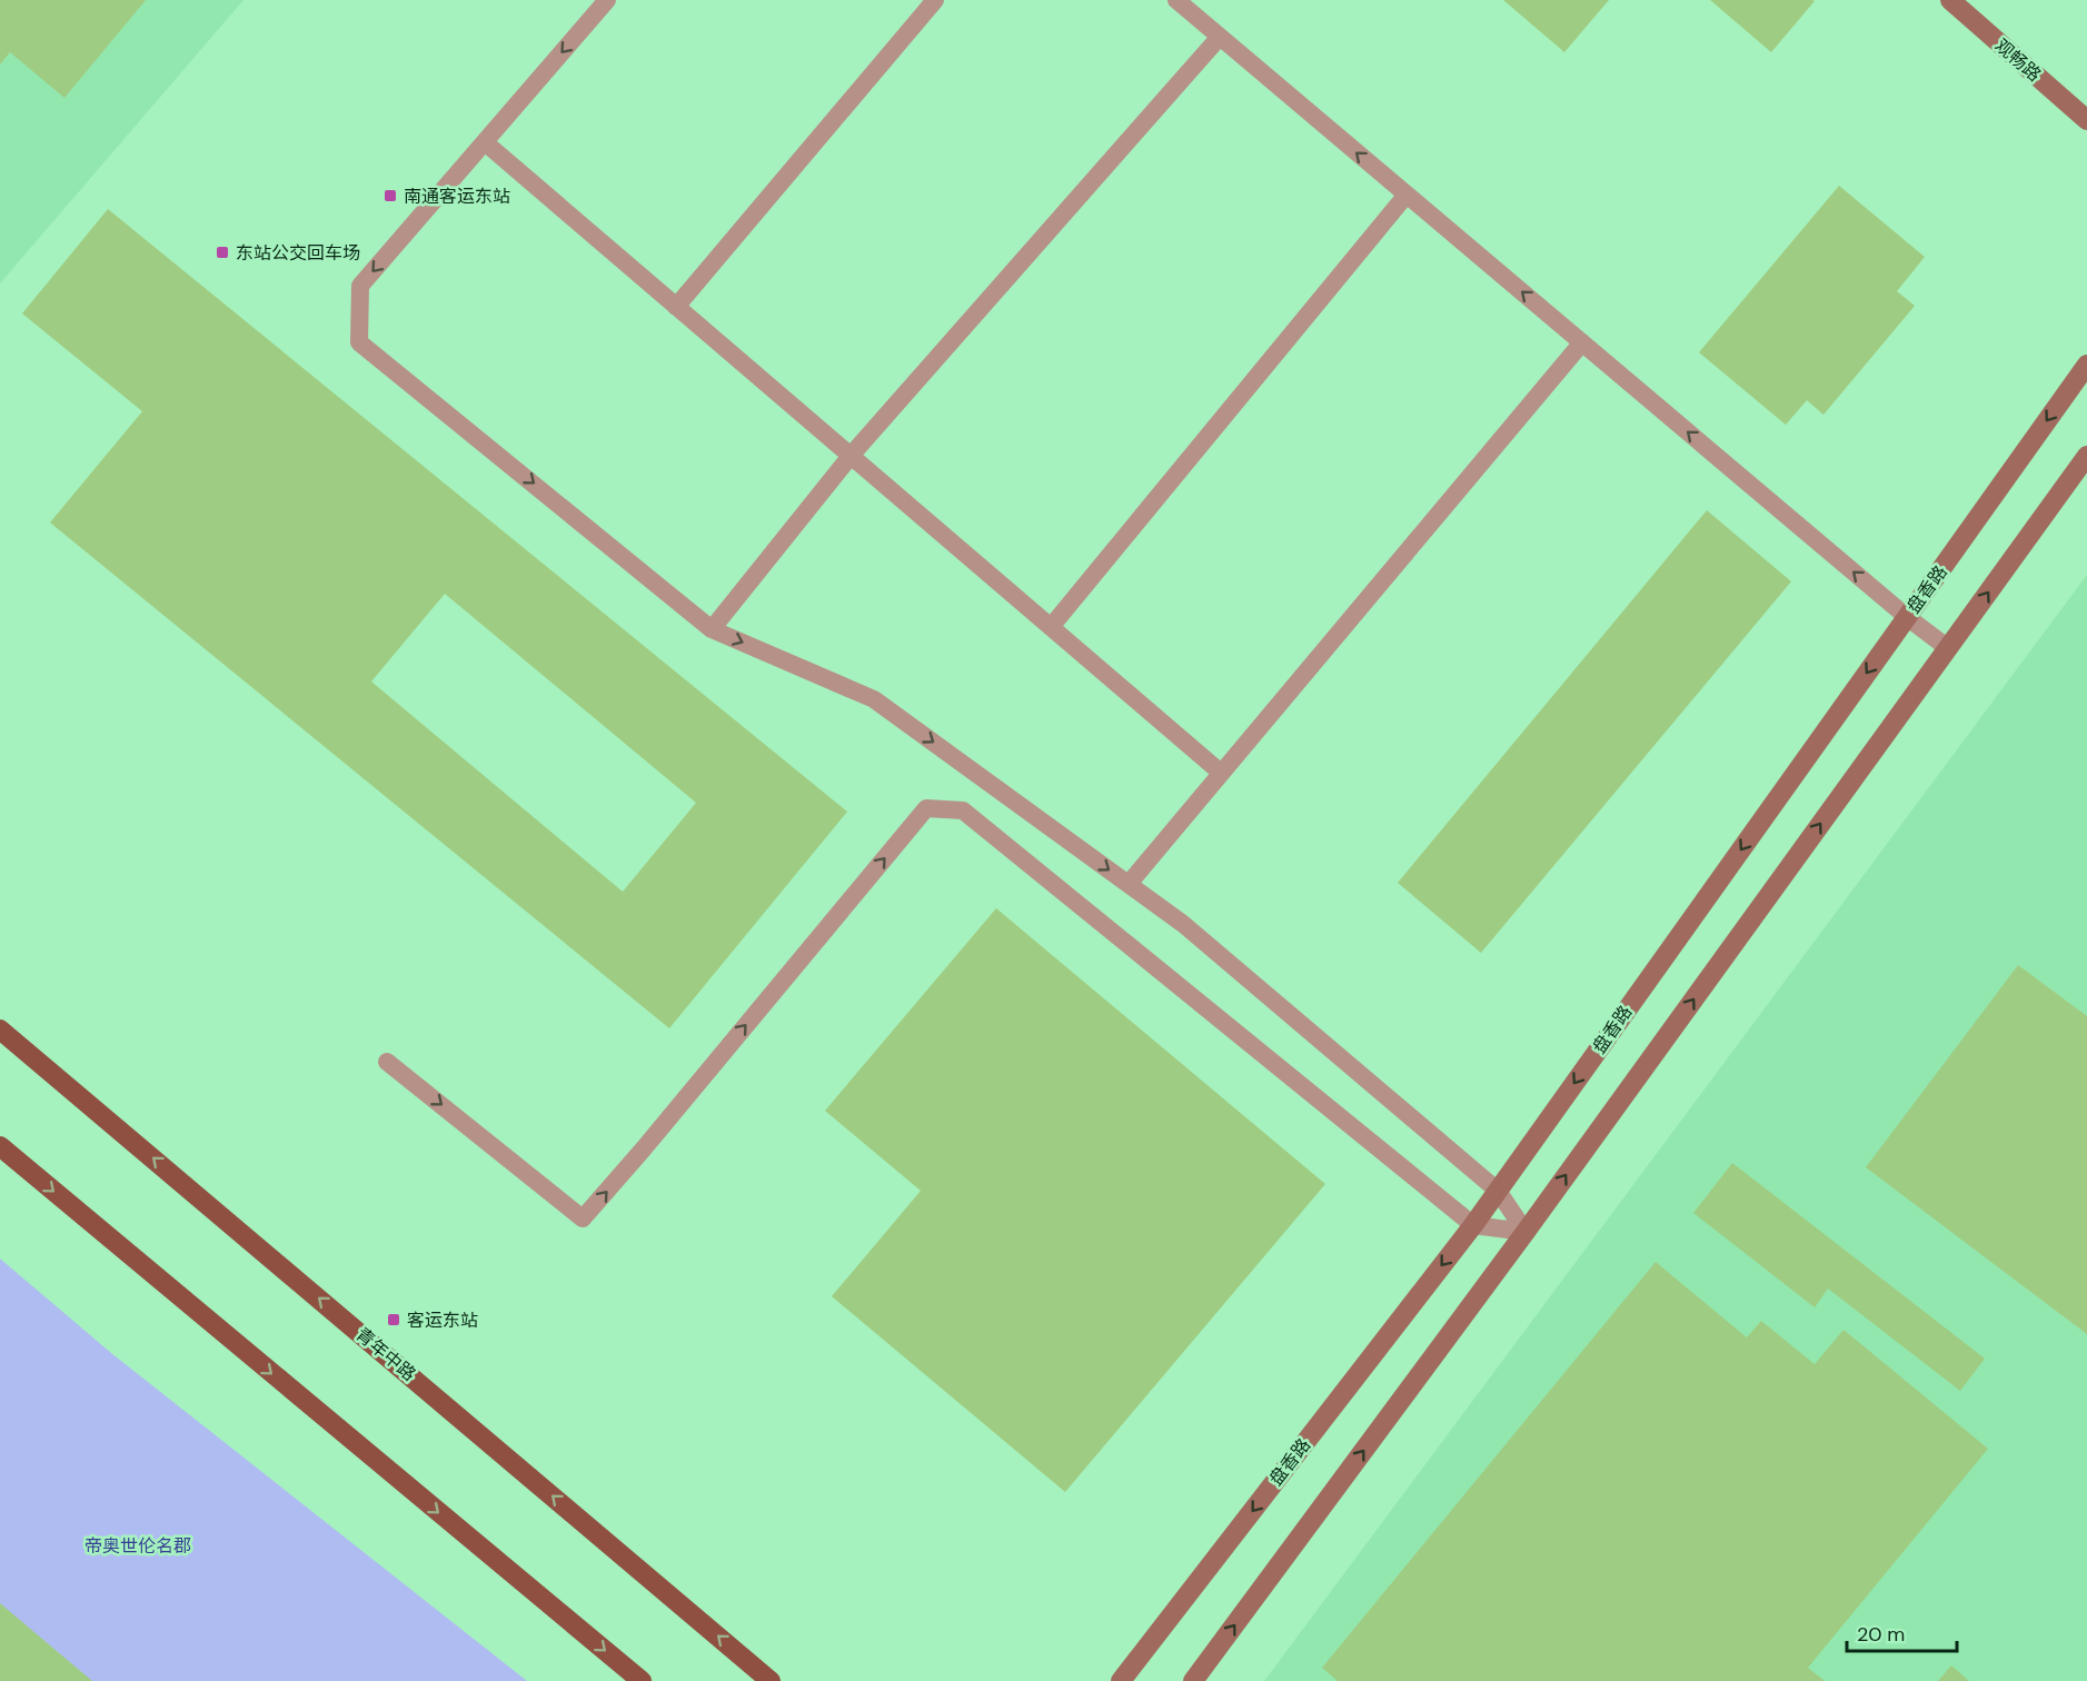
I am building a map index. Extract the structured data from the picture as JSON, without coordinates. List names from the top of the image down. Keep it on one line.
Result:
{"streets":{"main road":["青年中路"],"street":["观畅路","盘香路"]},"parks":["帝奥世伦名郡"],"places":{"transit":["南通客运东站","东站公交回车场","客运东站"]},"scale_bar":"20 m"}
